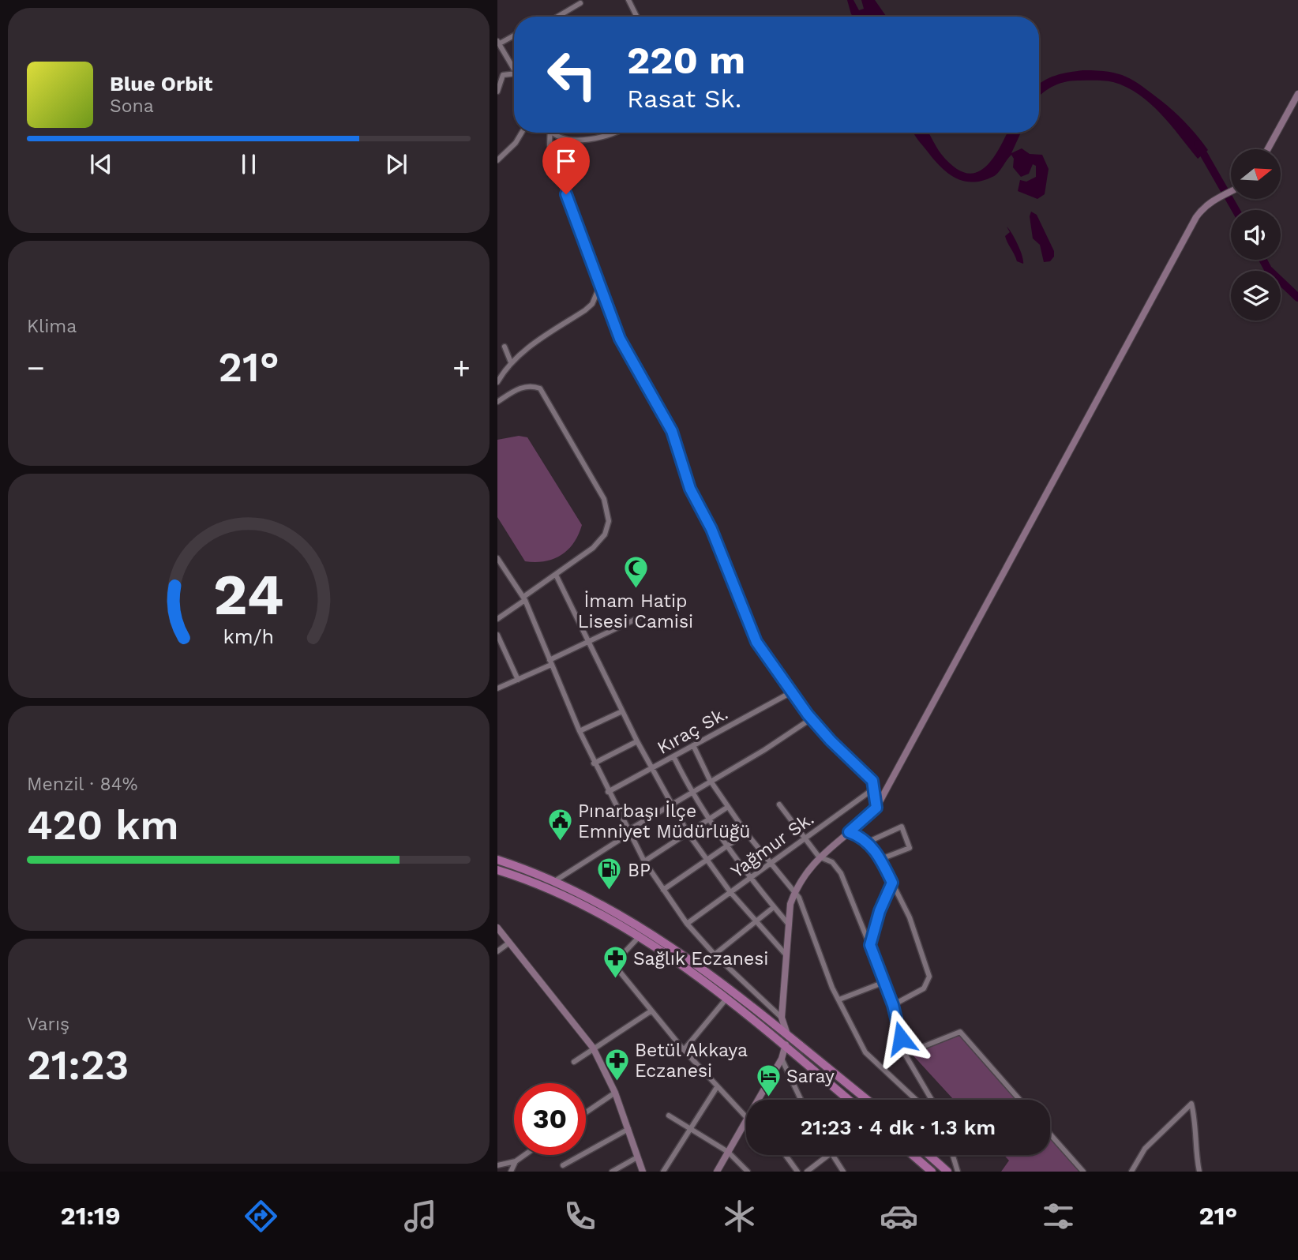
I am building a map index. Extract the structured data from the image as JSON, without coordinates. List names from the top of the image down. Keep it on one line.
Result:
{"streets":{"street":["Kıraç Sk.","Yağmur Sk."]},"places":{"mosque":["İmam Hatip Lisesi Camisi"],"public building":["Pınarbaşı İlçe Emniyet Müdürlüğü"],"fuel station":["BP"],"pharmacy":["Sağlık Eczanesi","Betül Akkaya Eczanesi"],"hotel":["Saray"]},"north":"right","page":{"turn":["220 m","Rasat Sk."],"song":["Blue Orbit","Sona"],"tile":["Klima",["Menzil · 84%","420 km"],["Varış","21:23"]],"heat":["−","21°","+"],"limit":"30","trip":"21:23 · 4 dk · 1.3 km","tabs":["21:19","21°"],"gauge":["24","km/h"]}}
